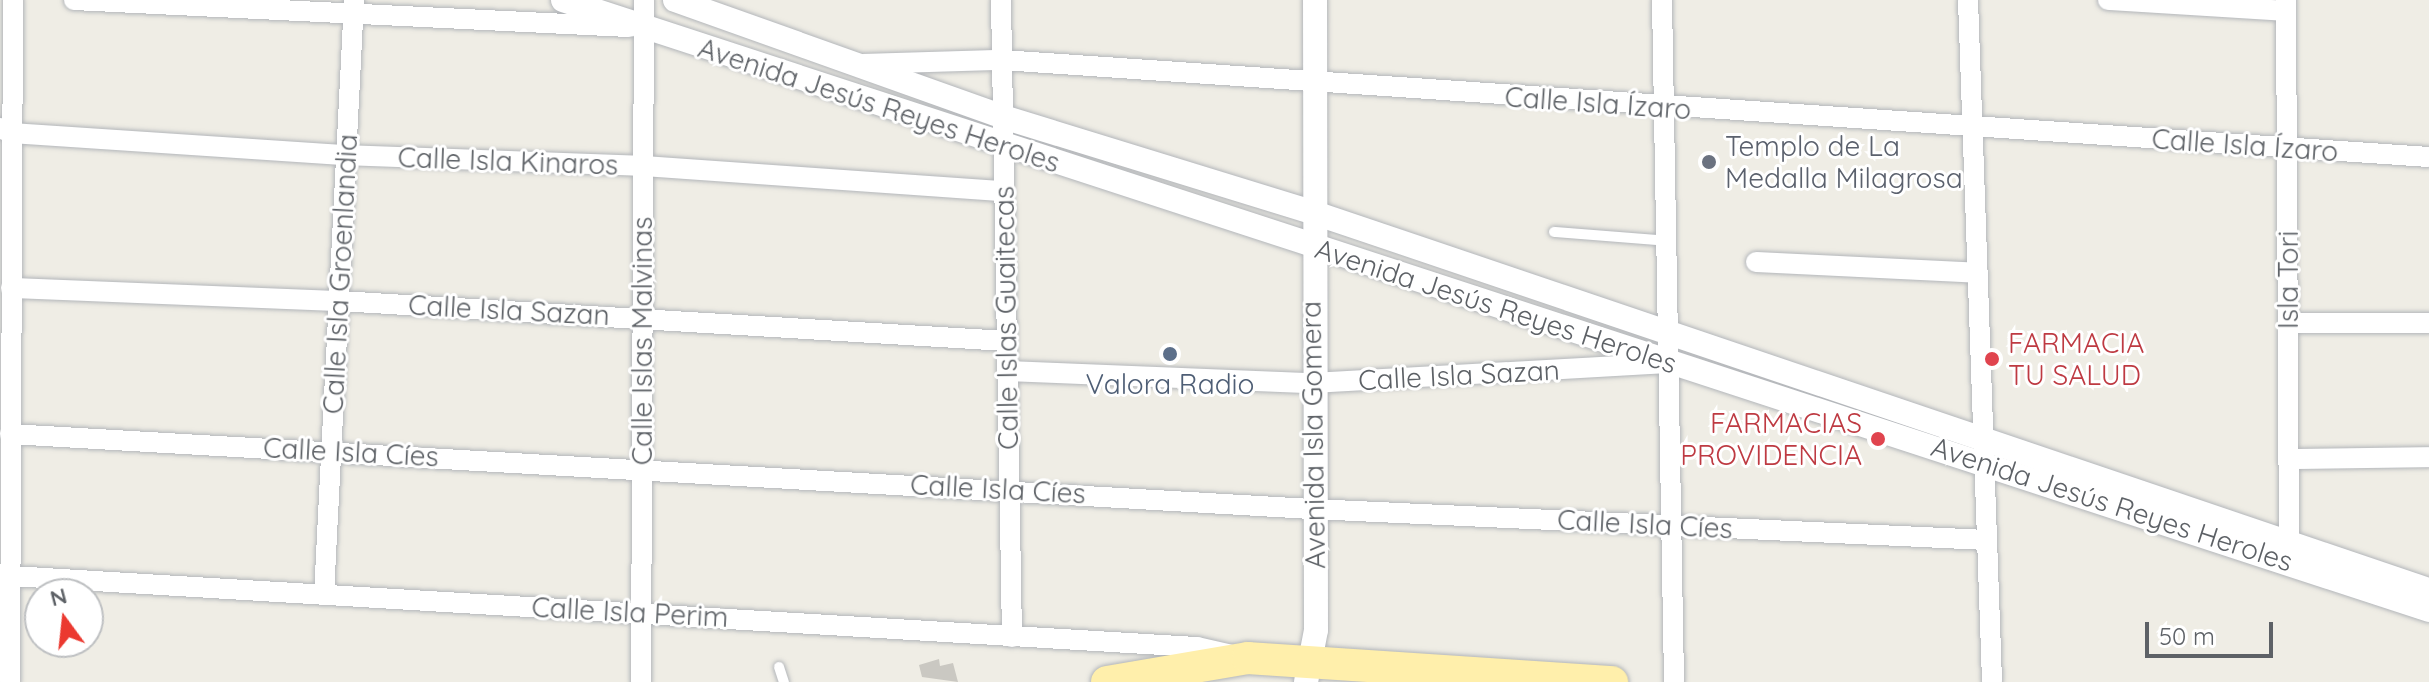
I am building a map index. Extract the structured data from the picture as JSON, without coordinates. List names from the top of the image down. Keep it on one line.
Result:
{"streets":{"street":["Calle Isla Ízaro","Avenida Jesús Reyes Heroles","Calle Isla Kinaros","Calle Isla Groenlandia","Isla Tori","Calle Isla Sazan","Calle Islas Guaitecas","Calle Islas Malvinas","Avenida Isla Gomera","Calle Isla Cíes","Calle Isla Perim"]},"crossings":[["Calle Isla Ízaro","Avenida Jesús Reyes Heroles"],["Calle Isla Ízaro","Isla Tori"],["Calle Isla Ízaro","Calle Islas Guaitecas"],["Calle Isla Ízaro","Avenida Isla Gomera"],["Avenida Jesús Reyes Heroles","Isla Tori"],["Avenida Jesús Reyes Heroles","Calle Isla Sazan"],["Avenida Jesús Reyes Heroles","Calle Islas Guaitecas"],["Avenida Jesús Reyes Heroles","Calle Islas Malvinas"],["Avenida Jesús Reyes Heroles","Avenida Isla Gomera"],["Calle Isla Kinaros","Calle Isla Groenlandia"],["Calle Isla Kinaros","Calle Islas Guaitecas"],["Calle Isla Kinaros","Calle Islas Malvinas"],["Calle Isla Groenlandia","Calle Isla Sazan"],["Calle Isla Groenlandia","Calle Isla Cíes"],["Calle Isla Groenlandia","Calle Isla Perim"],["Calle Isla Sazan","Calle Islas Guaitecas"],["Calle Isla Sazan","Calle Islas Malvinas"],["Calle Isla Sazan","Avenida Isla Gomera"],["Calle Islas Guaitecas","Calle Isla Cíes"],["Calle Islas Guaitecas","Calle Isla Perim"],["Calle Islas Malvinas","Calle Isla Cíes"],["Calle Islas Malvinas","Calle Isla Perim"],["Avenida Isla Gomera","Calle Isla Cíes"]],"places":["Templo de La Medalla Milagrosa","Valora Radio","FARMACIA TU SALUD","FARMACIAS PROVIDENCIA"],"scale_bar":"50 m","north":"top"}
